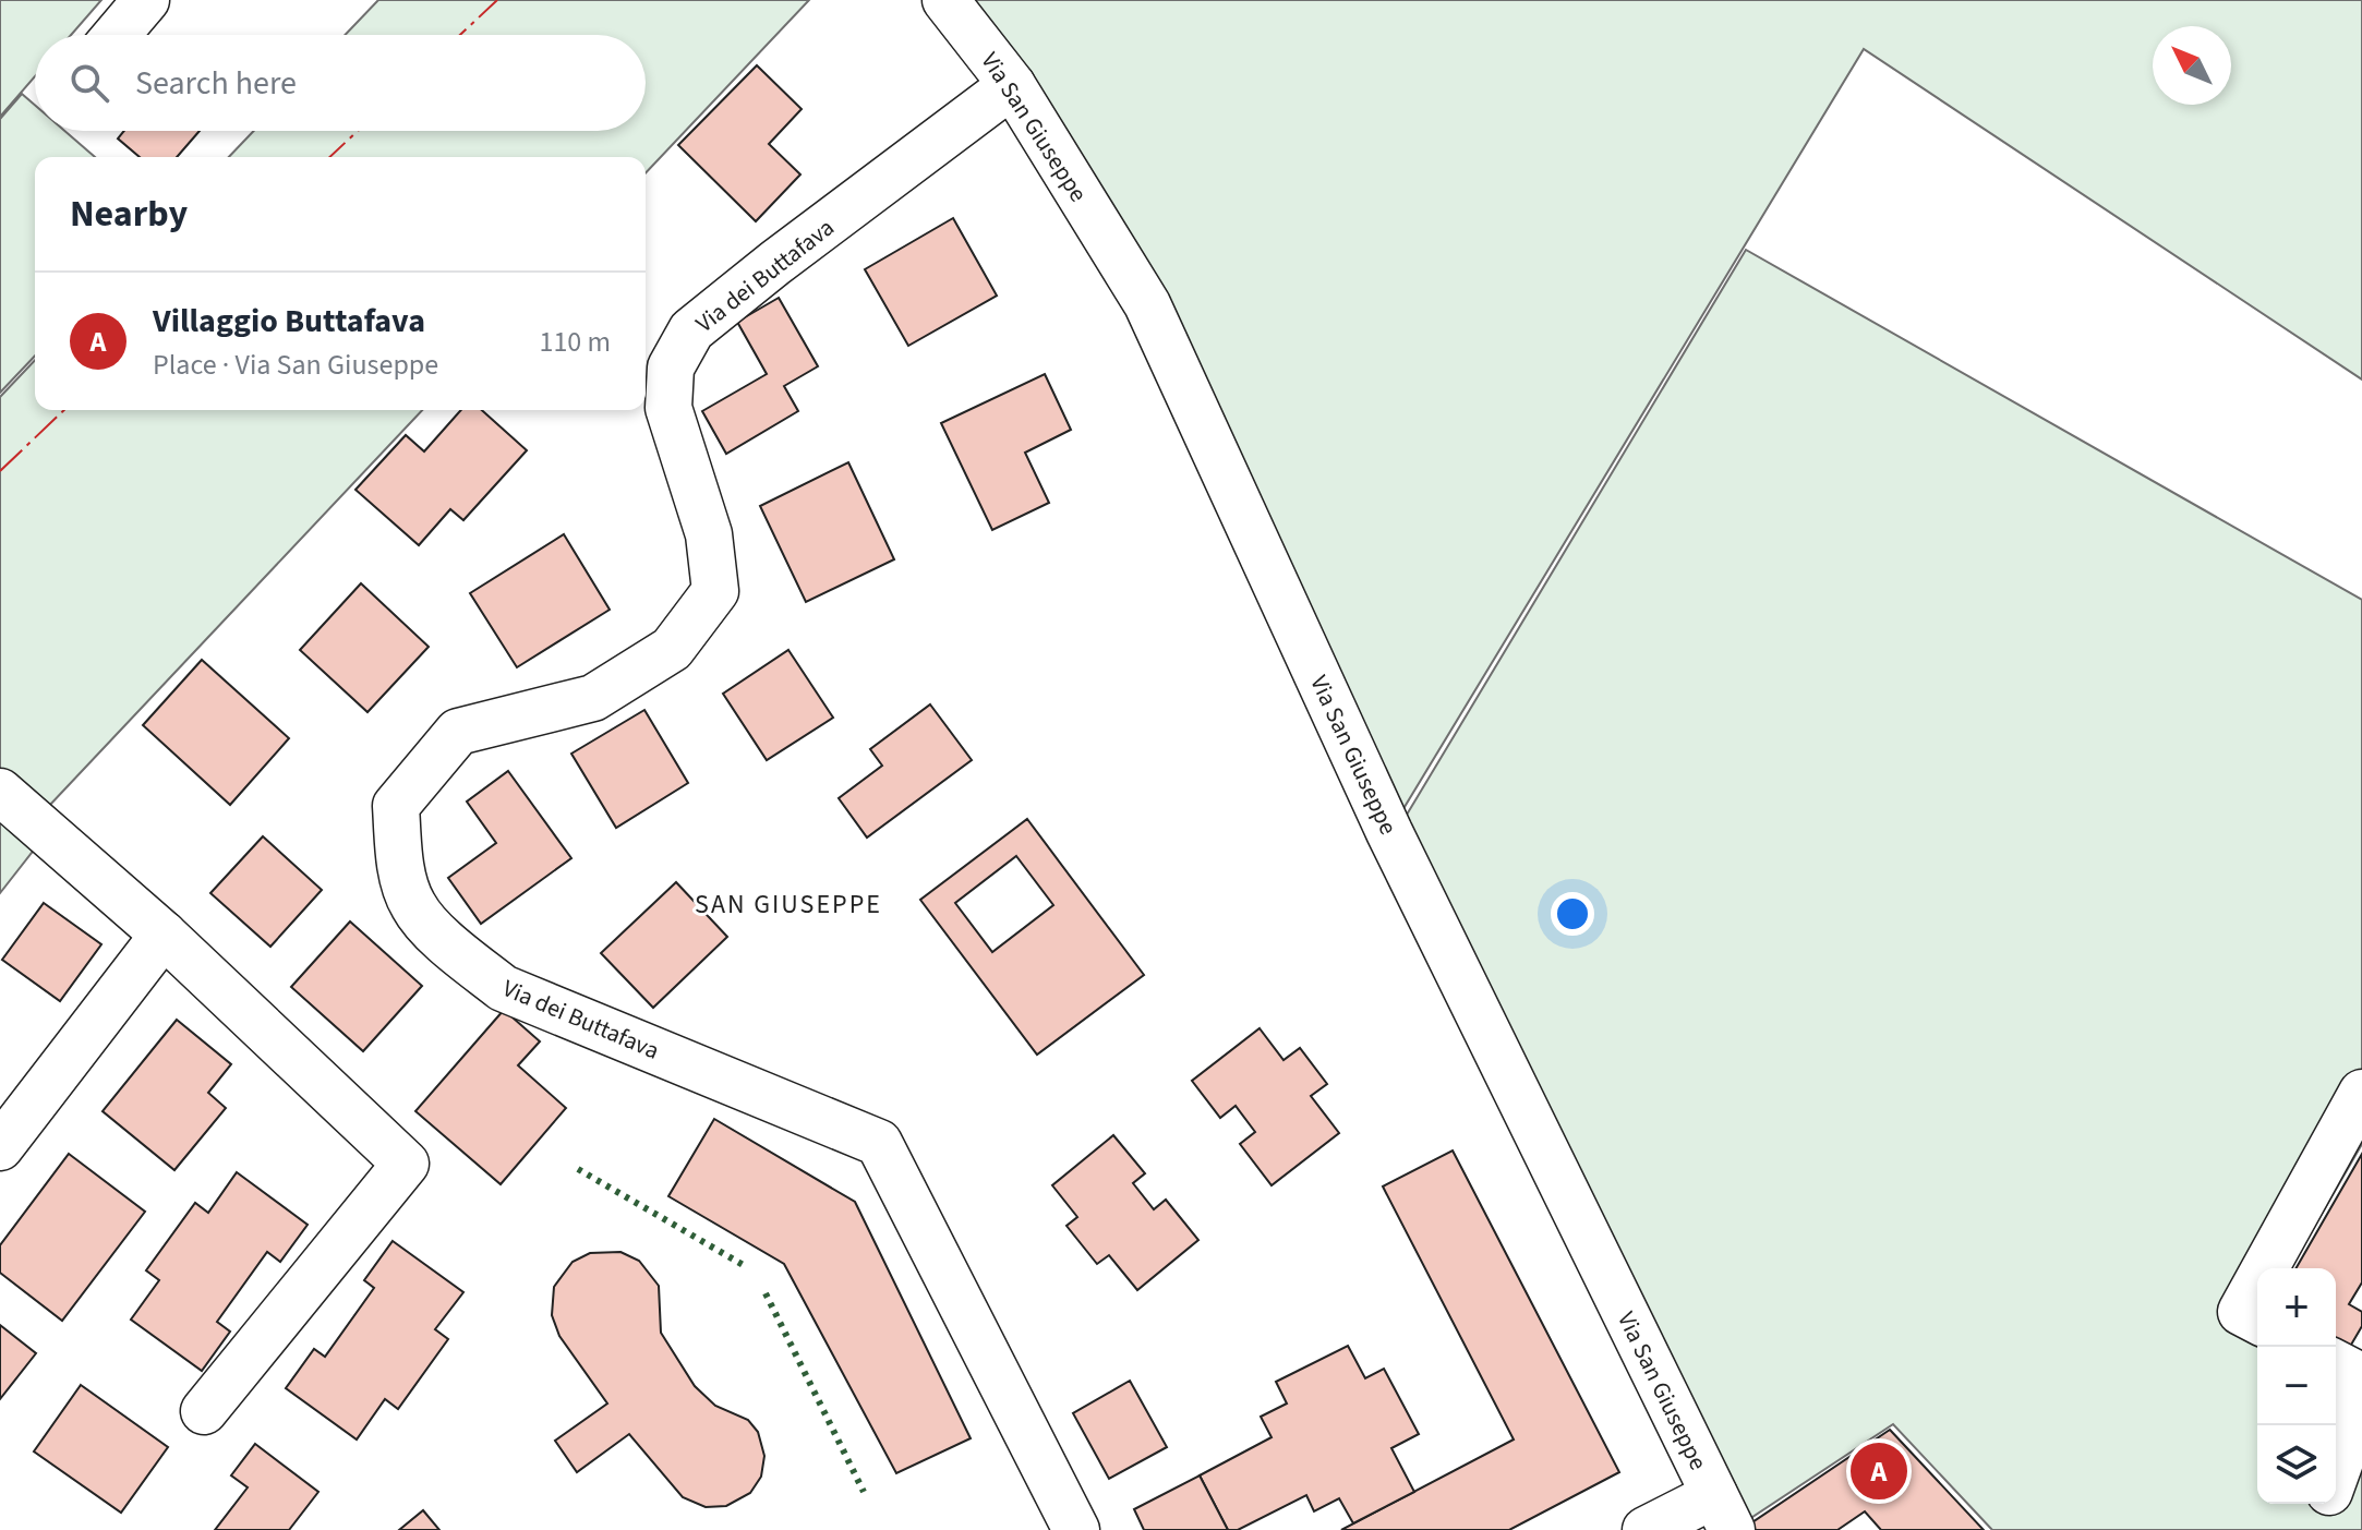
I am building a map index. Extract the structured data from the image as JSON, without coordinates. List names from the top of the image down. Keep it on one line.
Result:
{"streets":{"street":["Via San Giuseppe","Via dei Buttafava"]},"crossings":[["Via San Giuseppe","Via dei Buttafava"]],"districts":["SAN GIUSEPPE"],"north":"top left","page":{"search":"Search here","heading":"Nearby","list":[{"mark":"A","name":"Villaggio Buttafava","note":"Place · Via San Giuseppe","value":"110 m"}],"map_buttons":["+","−"],"pins":"A"}}
